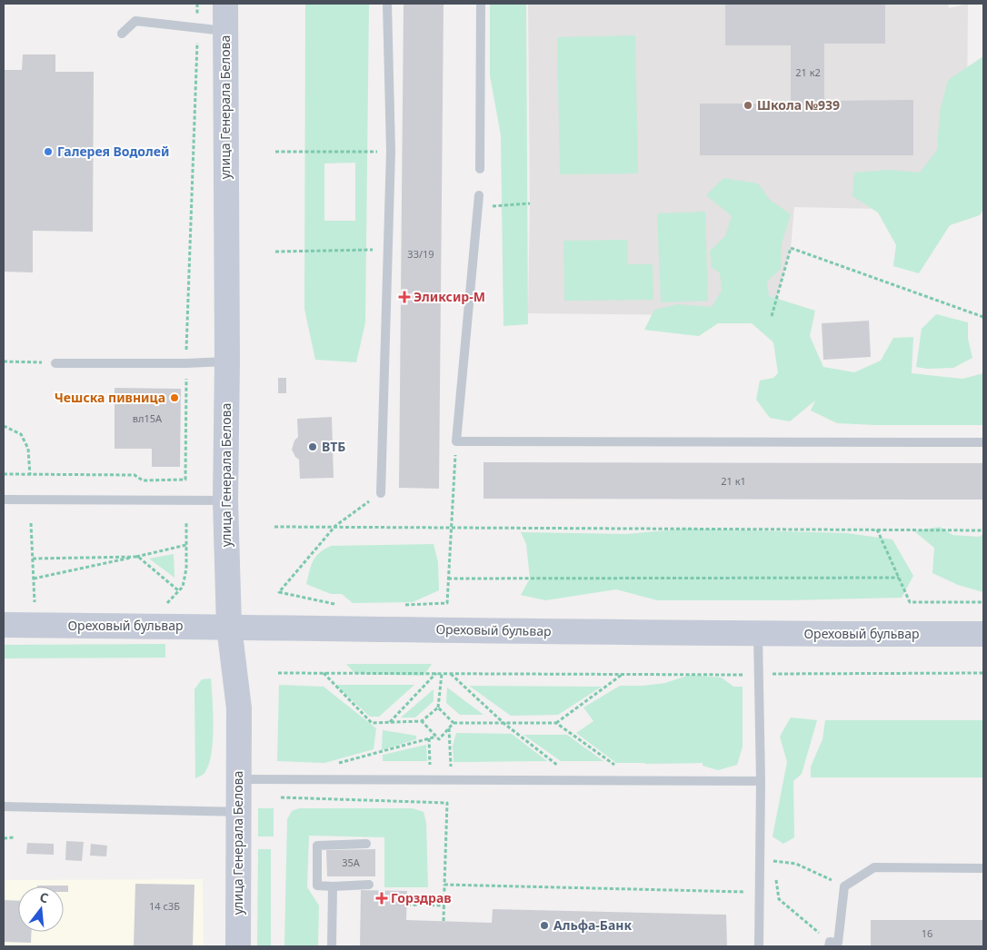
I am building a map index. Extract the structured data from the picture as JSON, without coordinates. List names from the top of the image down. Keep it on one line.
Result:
{"streets":{"main road":["улица Генерала Белова","Ореховый бульвар"]},"crossings":[["улица Генерала Белова","Ореховый бульвар"]],"places":{"other":["Школа №939","Галерея Водолей","Чешска пивница","ВТБ","Альфа-Банк"],"health":["Эликсир-М","Горздрав"]},"house_numbers":["21 к2","33/19","вл15А","21 к1","35А","14 с3Б","16"],"north":"top"}
